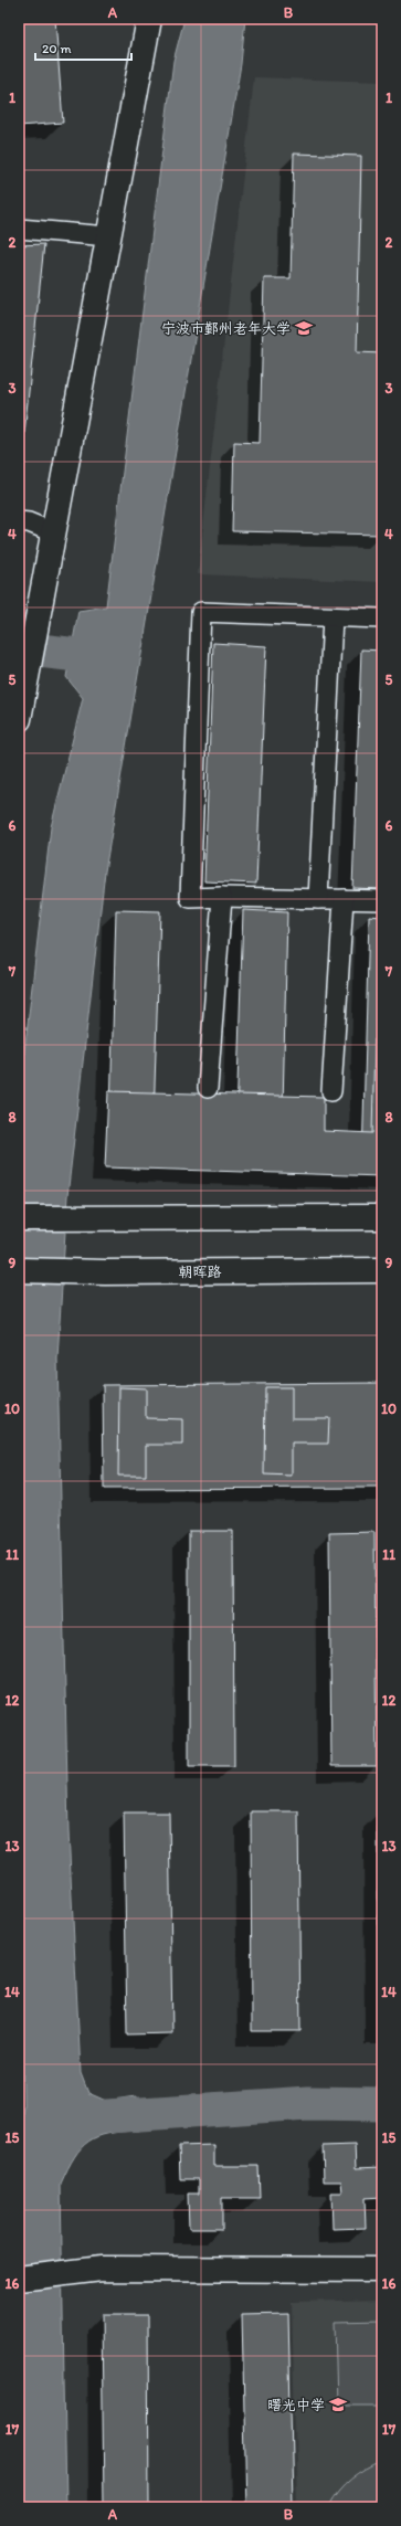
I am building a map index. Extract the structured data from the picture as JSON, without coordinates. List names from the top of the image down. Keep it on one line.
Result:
{"streets":{"street":["朝晖路"]},"places":{"school or university":["宁波市鄞州老年大学","曙光中学"]},"scale_bar":"20 m","grid":{"columns":["A","B"],"rows":["1","2","3","4","5","6","7","8","9","10","11","12","13","14","15","16","17"]}}
